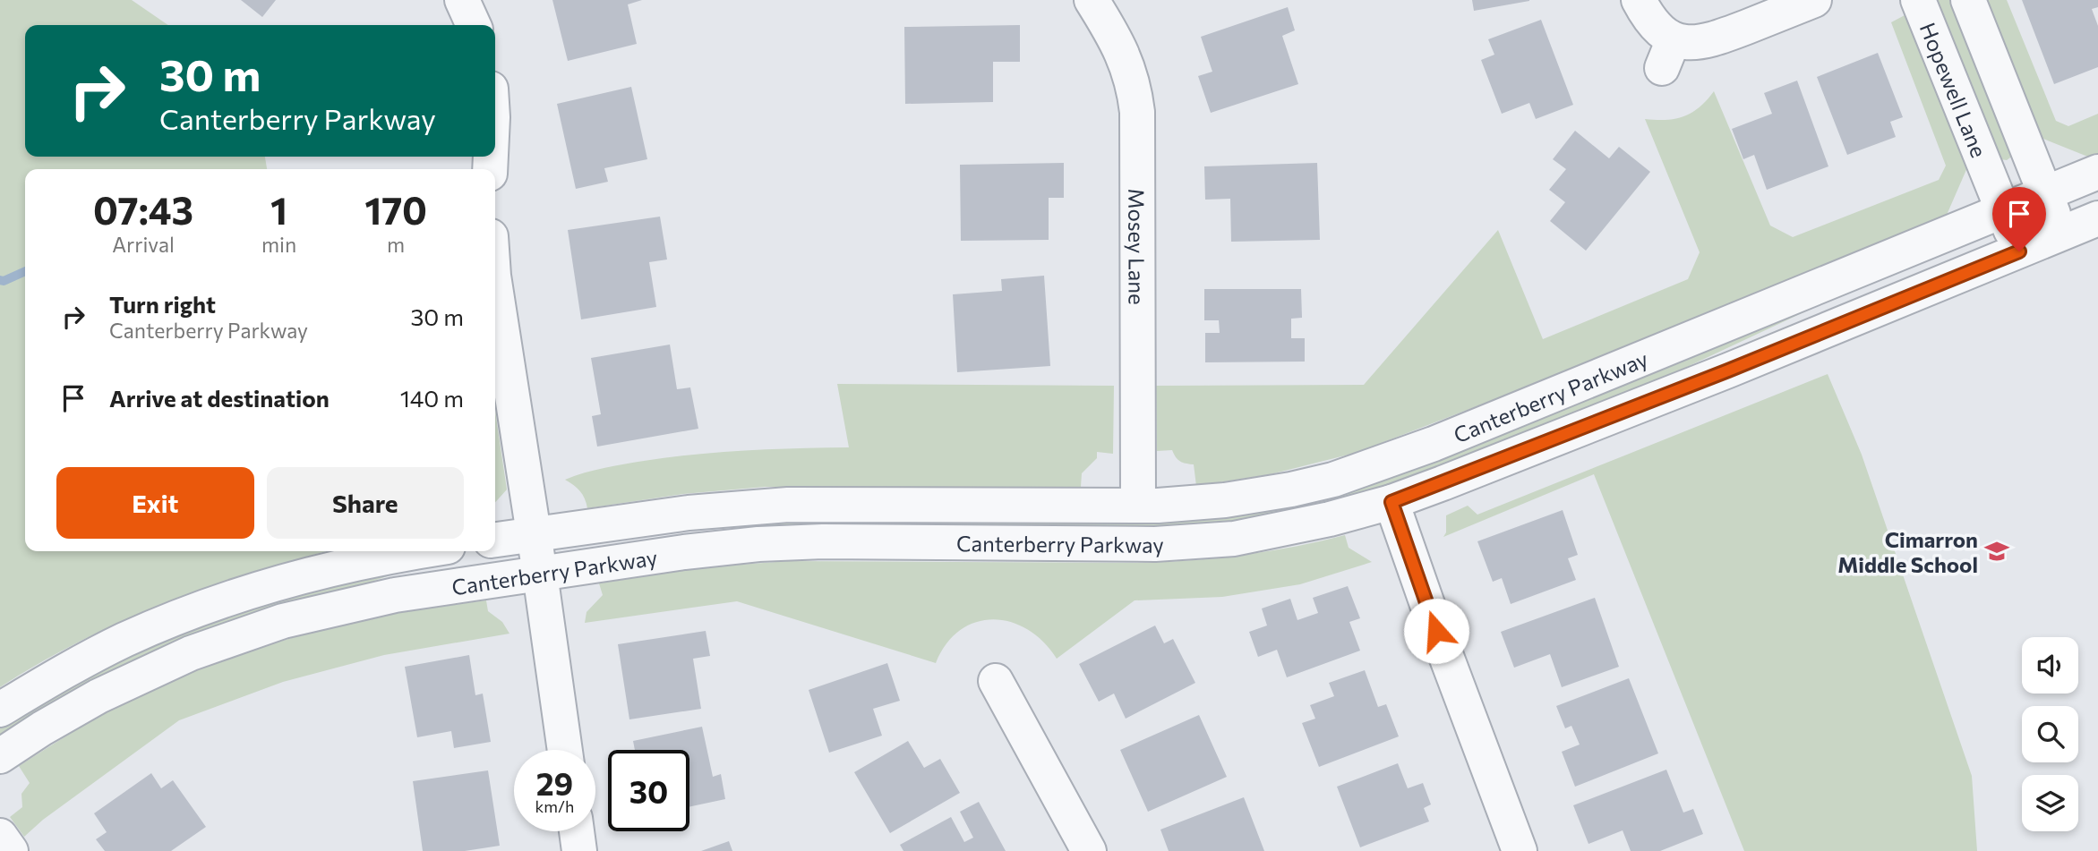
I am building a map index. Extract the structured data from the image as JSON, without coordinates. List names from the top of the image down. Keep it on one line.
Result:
{"streets":{"street":["Hopewell Lane","Mosey Lane","Canterberry Parkway"]},"crossings":[["Hopewell Lane","Canterberry Parkway"],["Mosey Lane","Canterberry Parkway"]],"places":{"school or university":["Cimarron Middle School"]},"page":{"turn":["30 m","Canterberry Parkway"],"eta":["07:43","Arrival","1","min","170","m"],"list":[{"name":"Turn right","note":"Canterberry Parkway","value":"30 m"},{"name":"Arrive at destination","value":"140 m"}],"buttons":["Exit","Share"],"speed":"29 km/h","limit":"30"}}
